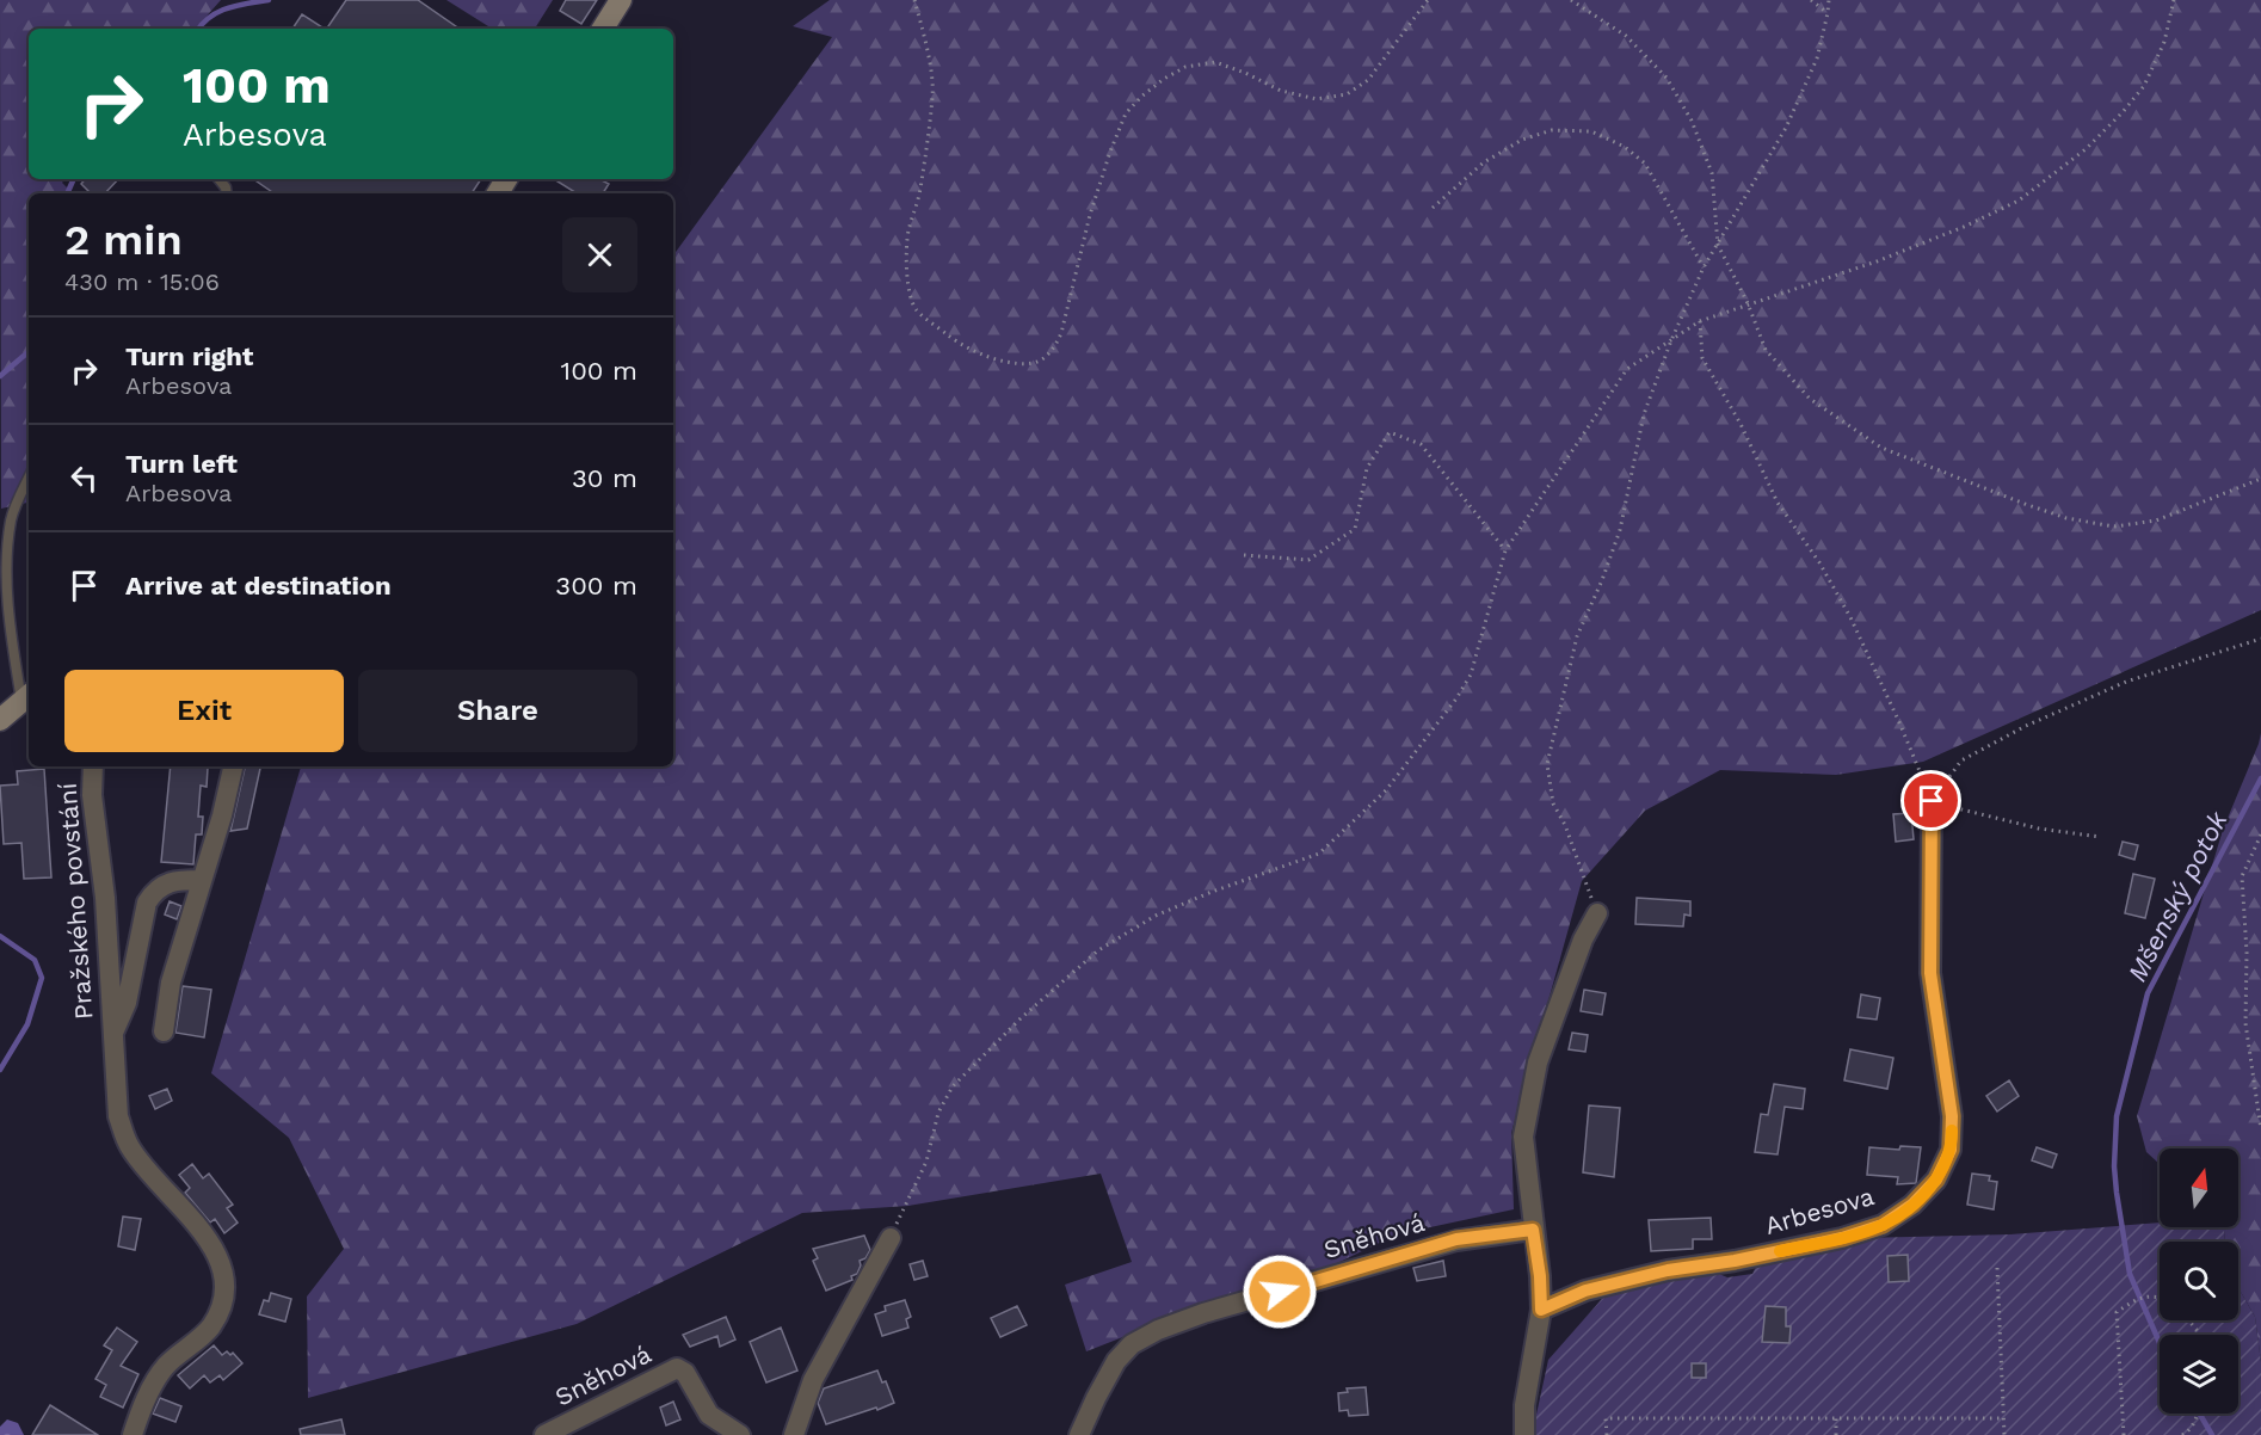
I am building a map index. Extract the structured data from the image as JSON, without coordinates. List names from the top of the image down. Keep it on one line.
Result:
{"streets":{"street":["Pražského povstání","Arbesova","Sněhová"]},"water":["Mšenský potok"],"north":"top","page":{"turn":["100 m","Arbesova"],"heading":["2 min","430 m · 15:06"],"list":[{"name":"Turn right","note":"Arbesova","value":"100 m"},{"name":"Turn left","note":"Arbesova","value":"30 m"},{"name":"Arrive at destination","value":"300 m"}],"buttons":["Exit","Share"]}}
